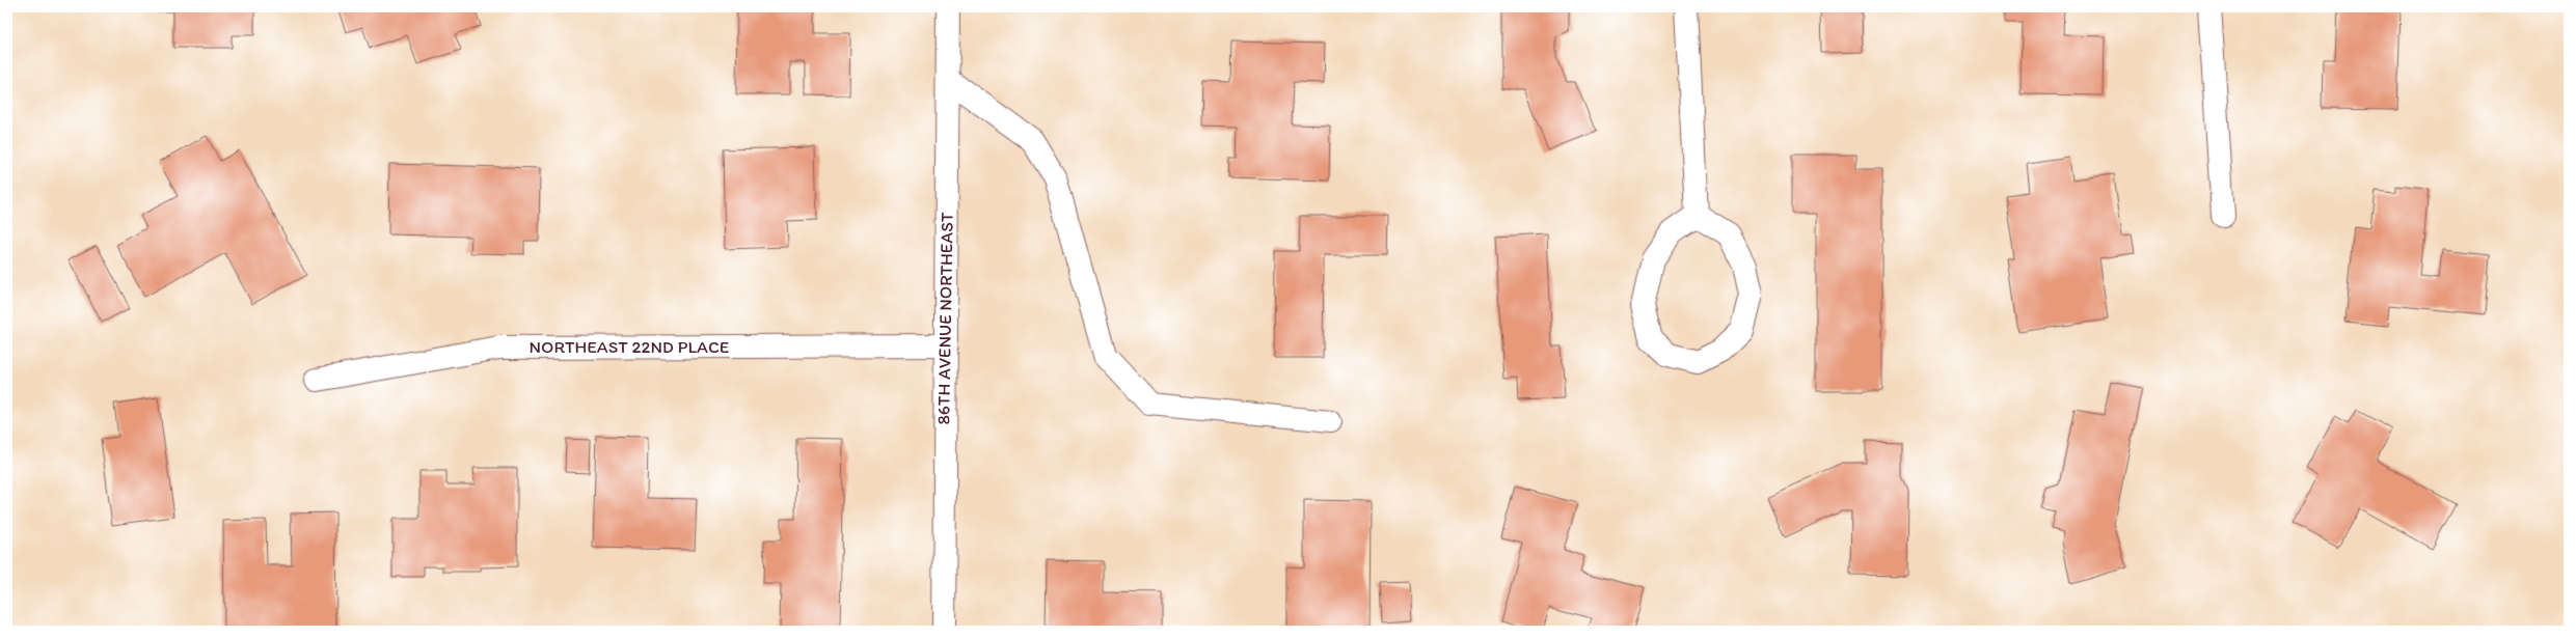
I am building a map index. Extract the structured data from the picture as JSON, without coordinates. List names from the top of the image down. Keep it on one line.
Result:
{"streets":{"street":["86TH AVENUE NORTHEAST","NORTHEAST 22ND PLACE"]},"crossings":[["86TH AVENUE NORTHEAST","NORTHEAST 22ND PLACE"]]}
